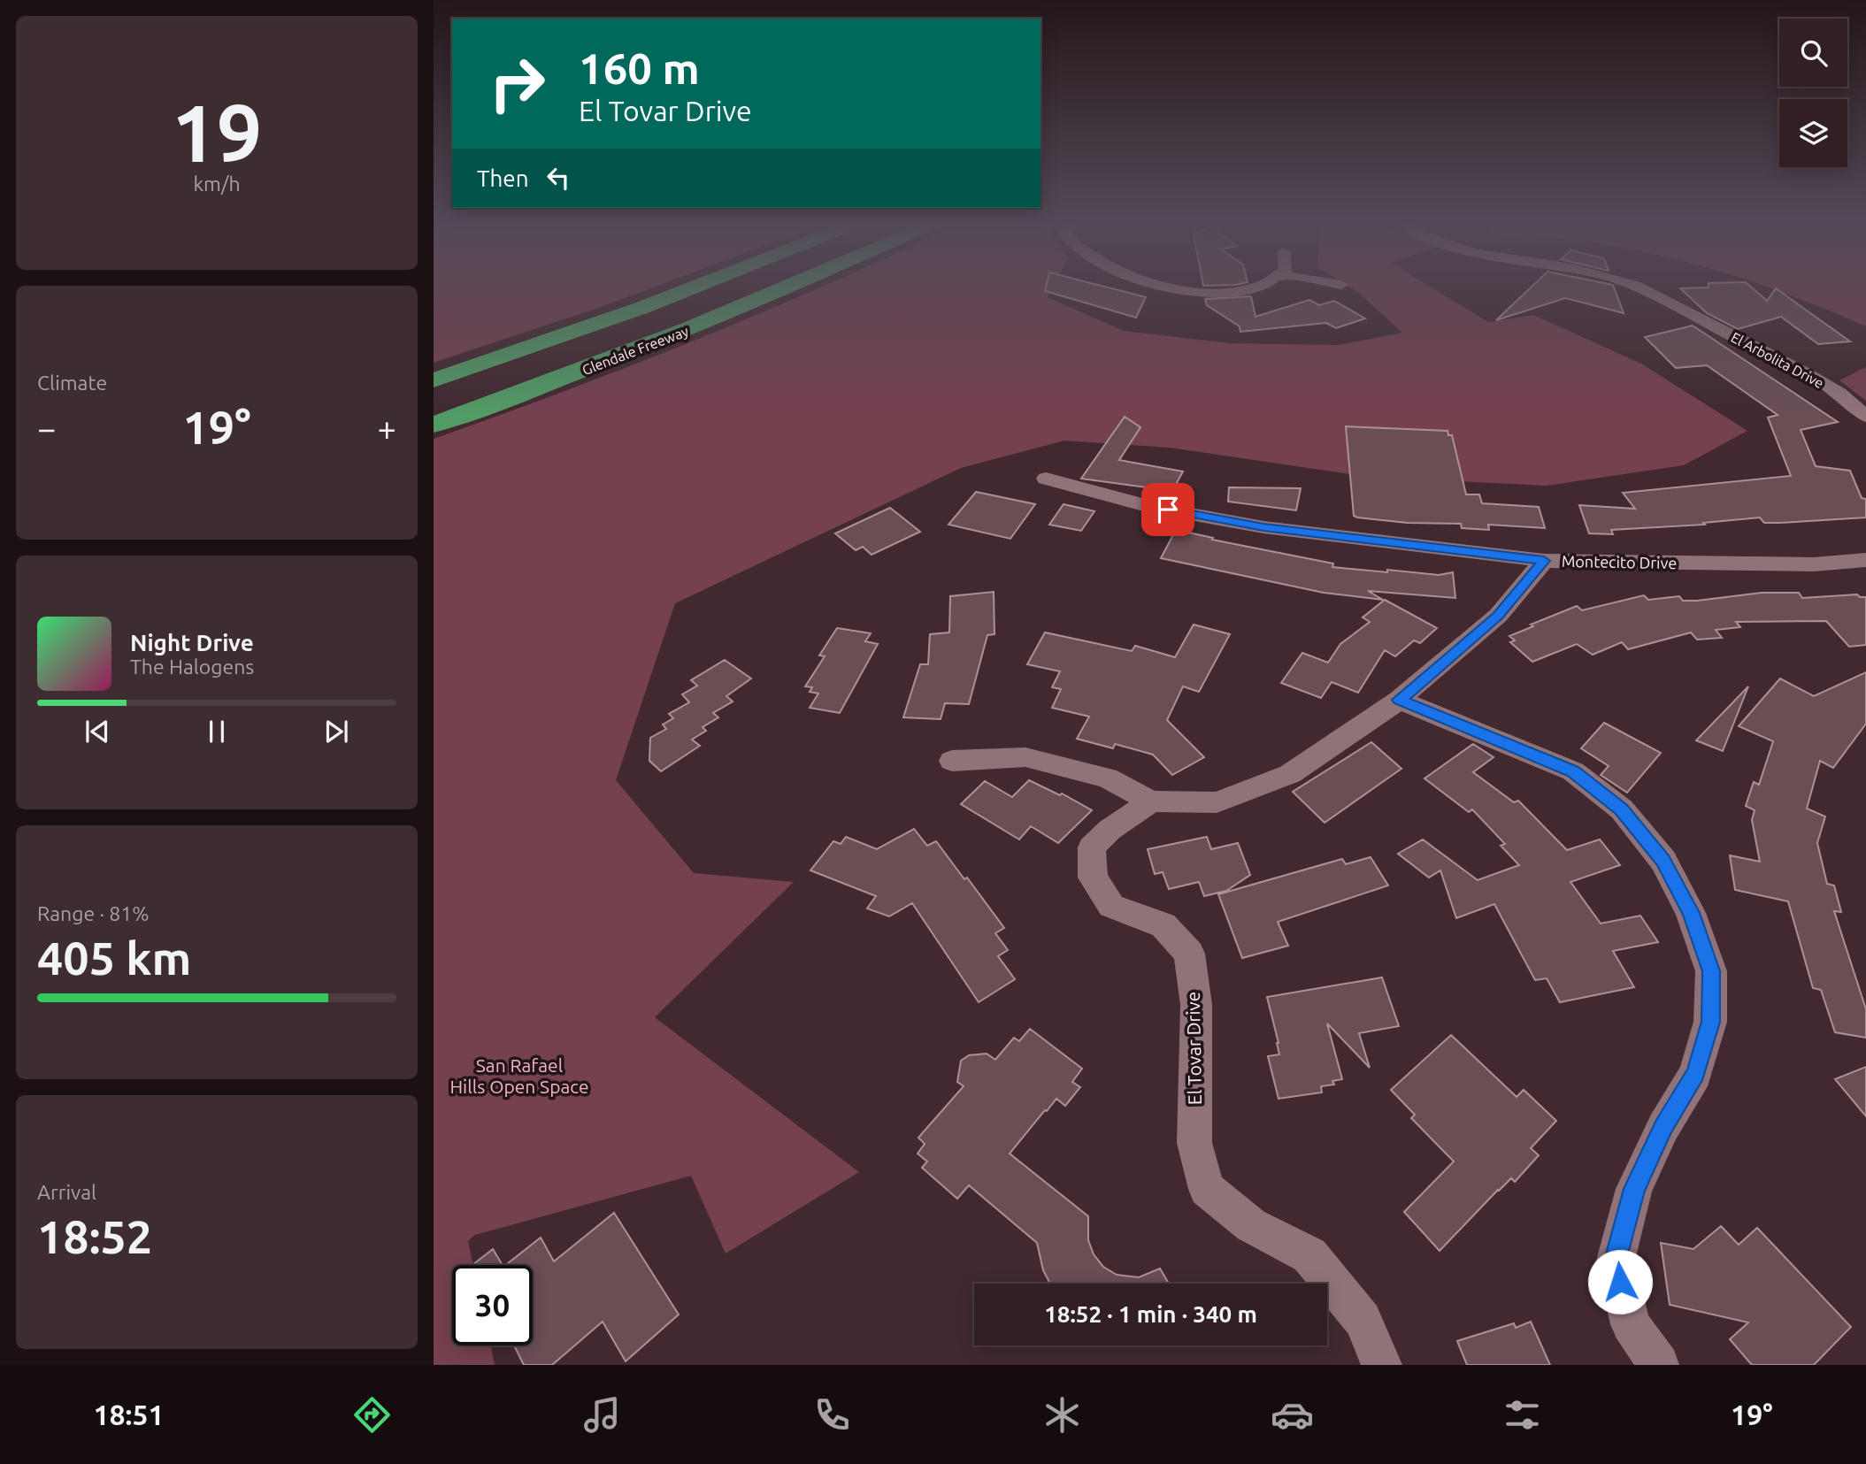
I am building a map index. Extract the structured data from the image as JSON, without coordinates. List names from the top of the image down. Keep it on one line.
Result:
{"streets":{"highway":["Glendale Freeway"],"street":["El Arbolita Drive","Montecito Drive","El Tovar Drive"]},"parks":["San Rafael Hills Open Space"],"page":{"tile":[["19","km/h"],"Climate",["Range · 81%","405 km"],["Arrival","18:52"]],"turn":["160 m","El Tovar Drive"],"then":"Then","heat":["−","19°","+"],"song":["Night Drive","The Halogens"],"limit":"30","trip":"18:52 · 1 min · 340 m","tabs":["18:51","19°"]}}
